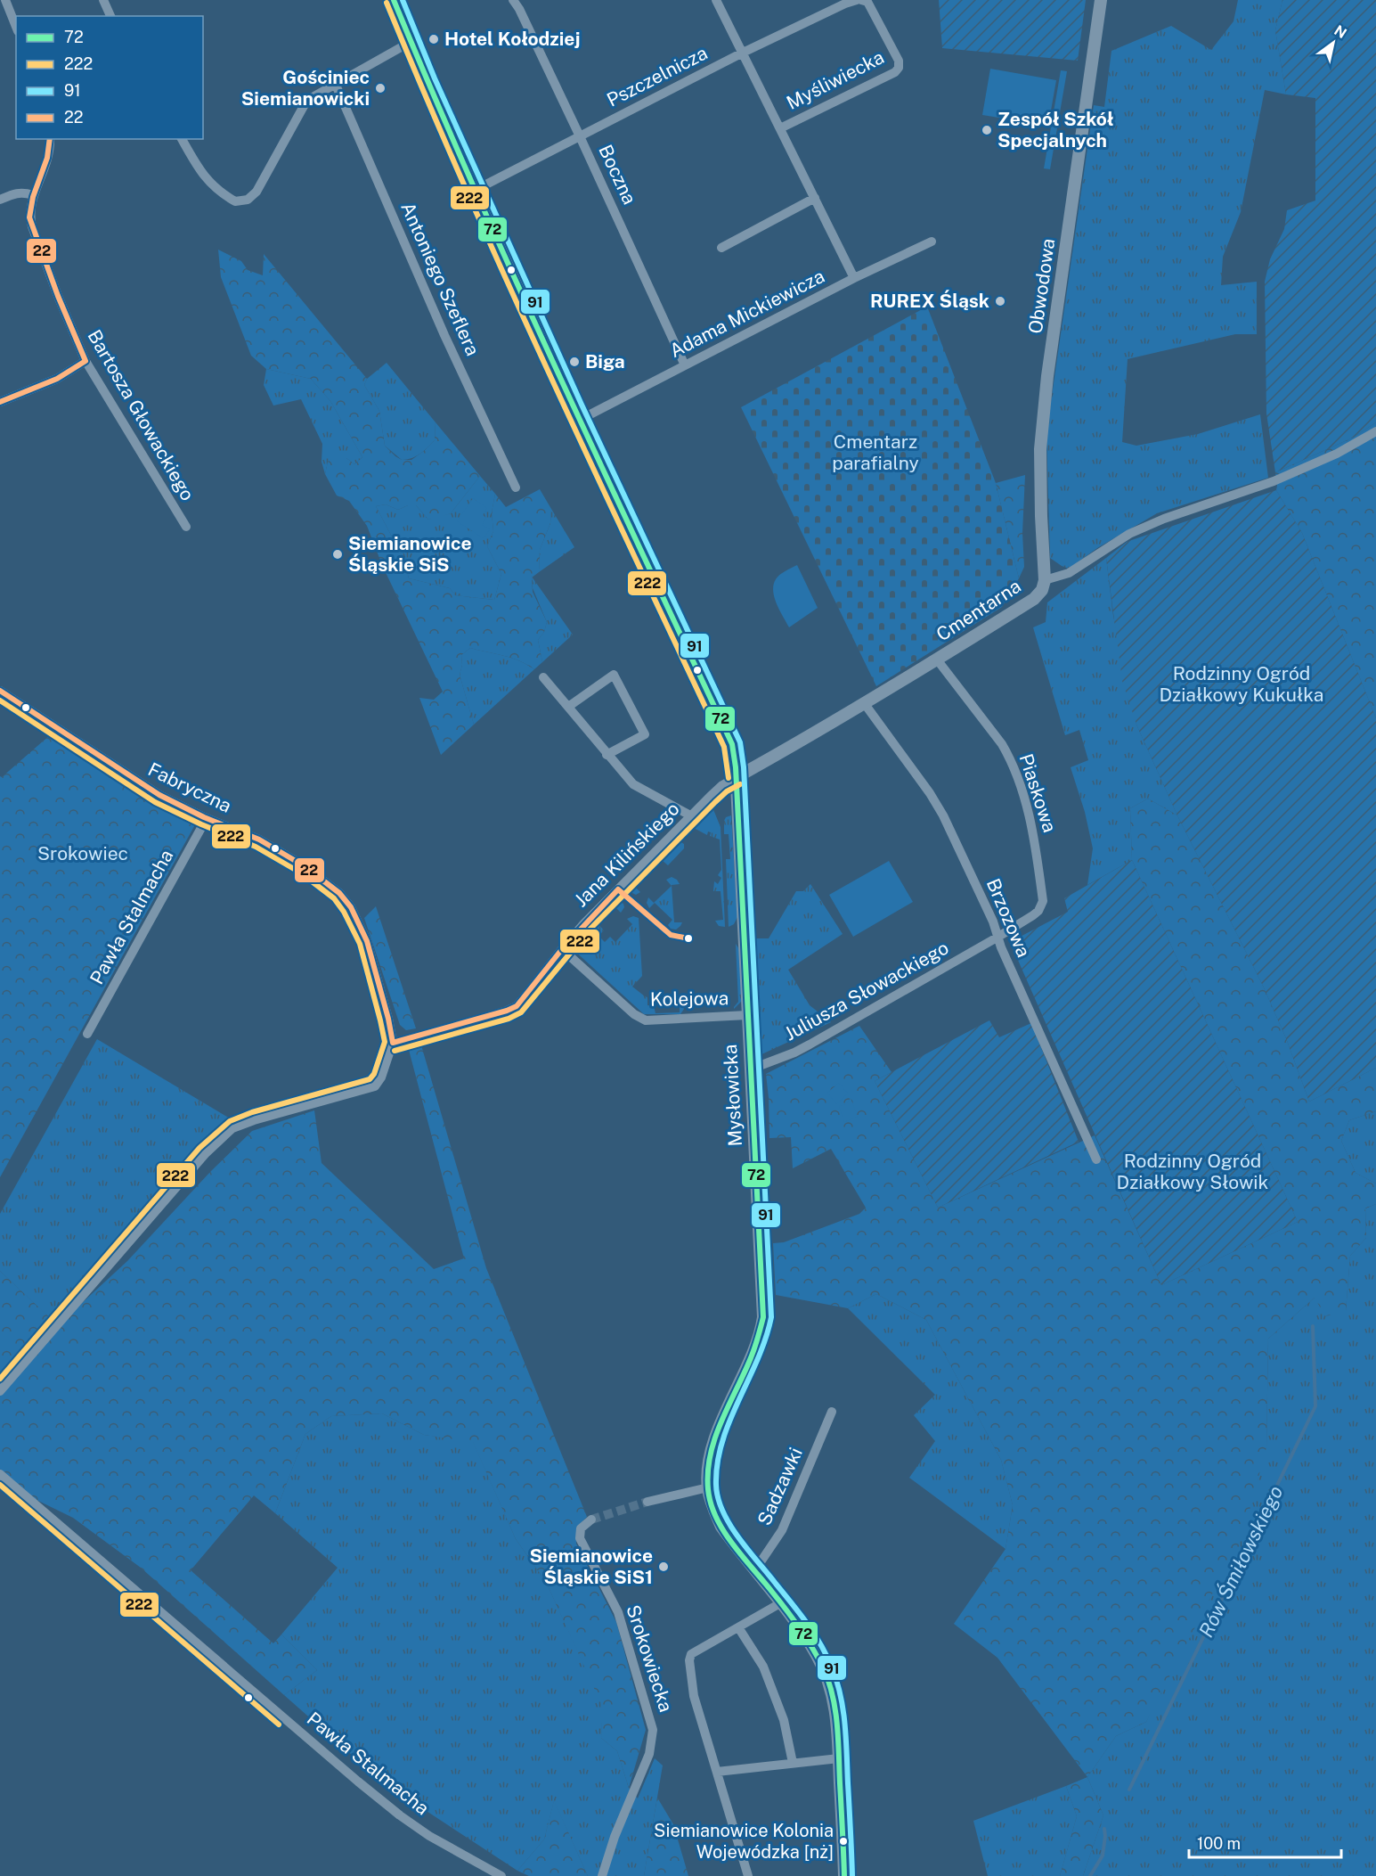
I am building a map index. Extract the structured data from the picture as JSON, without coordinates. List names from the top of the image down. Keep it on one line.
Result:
{"streets":{"street":["Pszczelnicza","Myśliwiecka","Boczna","Antoniego Szeflera","Obwodowa","Adama Mickiewicza","Bartosza Głowackiego","Cmentarna","Fabryczna","Piaskowa","Jana Kilińskiego","Pawła Stalmacha","Brzozowa","Juliusza Słowackiego","Kolejowa","Mysłowicka","Sadzawki","Srokowiecka"]},"crossings":[["Pszczelnicza","Myśliwiecka"],["Pszczelnicza","Boczna"],["Pszczelnicza","Mysłowicka"],["Boczna","Adama Mickiewicza"],["Obwodowa","Cmentarna"],["Adama Mickiewicza","Mysłowicka"],["Cmentarna","Piaskowa"],["Cmentarna","Jana Kilińskiego"],["Cmentarna","Brzozowa"],["Cmentarna","Mysłowicka"],["Fabryczna","Pawła Stalmacha"],["Piaskowa","Brzozowa"],["Piaskowa","Juliusza Słowackiego"],["Jana Kilińskiego","Kolejowa"],["Jana Kilińskiego","Mysłowicka"],["Brzozowa","Juliusza Słowackiego"],["Juliusza Słowackiego","Mysłowicka"],["Kolejowa","Mysłowicka"],["Mysłowicka","Sadzawki"]],"water":["Rów Śmiłowskiego"],"parks":["Cmentarz parafialny","Rodzinny Ogród Działkowy Kukułka","Srokowiec","Rodzinny Ogród Działkowy Słowik"],"places":["Hotel Kołodziej","Gościniec Siemianowicki","Zespół Szkół Specjalnych","RUREX Śląsk","Biga","Siemianowice Śląskie SiS","Siemianowice Śląskie SiS1","Siemianowice Kolonia Wojewódzka [nż]"],"lines":["transit line 72","transit line 91","transit line 222","transit line 22"],"legend":["72","222","91","22"],"scale_bar":"100 m","north":"top right"}
